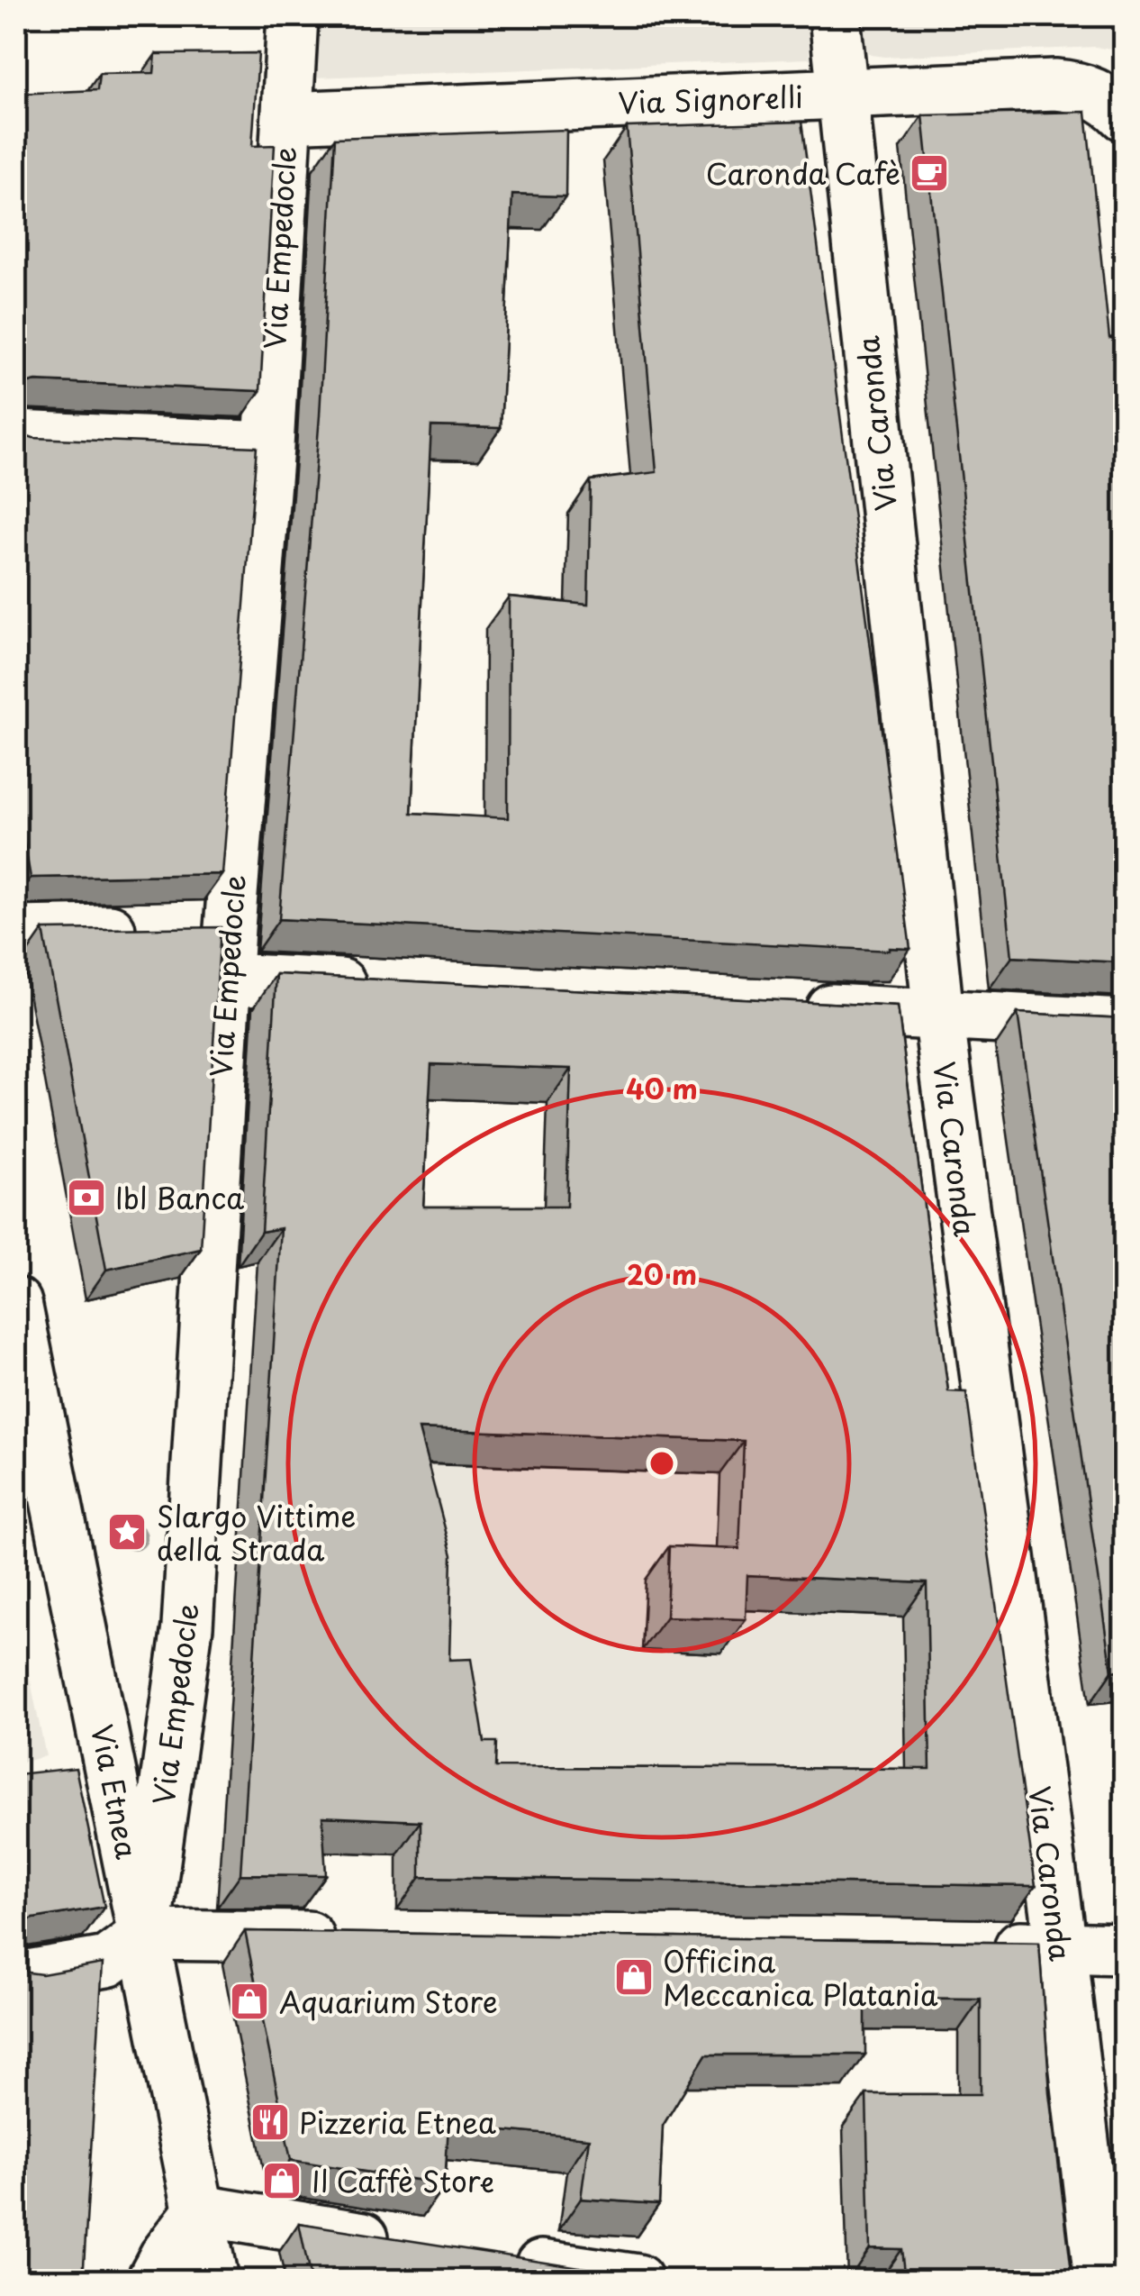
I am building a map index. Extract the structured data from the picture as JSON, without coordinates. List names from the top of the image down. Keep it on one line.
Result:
{"streets":{"street":["Via Signorelli","Via Empedocle","Via Caronda","Via Etnea"]},"crossings":[["Via Signorelli","Via Empedocle"],["Via Signorelli","Via Caronda"],["Via Empedocle","Via Etnea"]],"places":{"cafe":["Caronda Cafè"],"bank":["Ibl Banca"],"place":["Slargo Vittime della Strada"],"shop":["Officina Meccanica Platania","Aquarium Store","Il Caffè Store"],"restaurant":["Pizzeria Etnea"]},"rings":["40 m","20 m"]}
